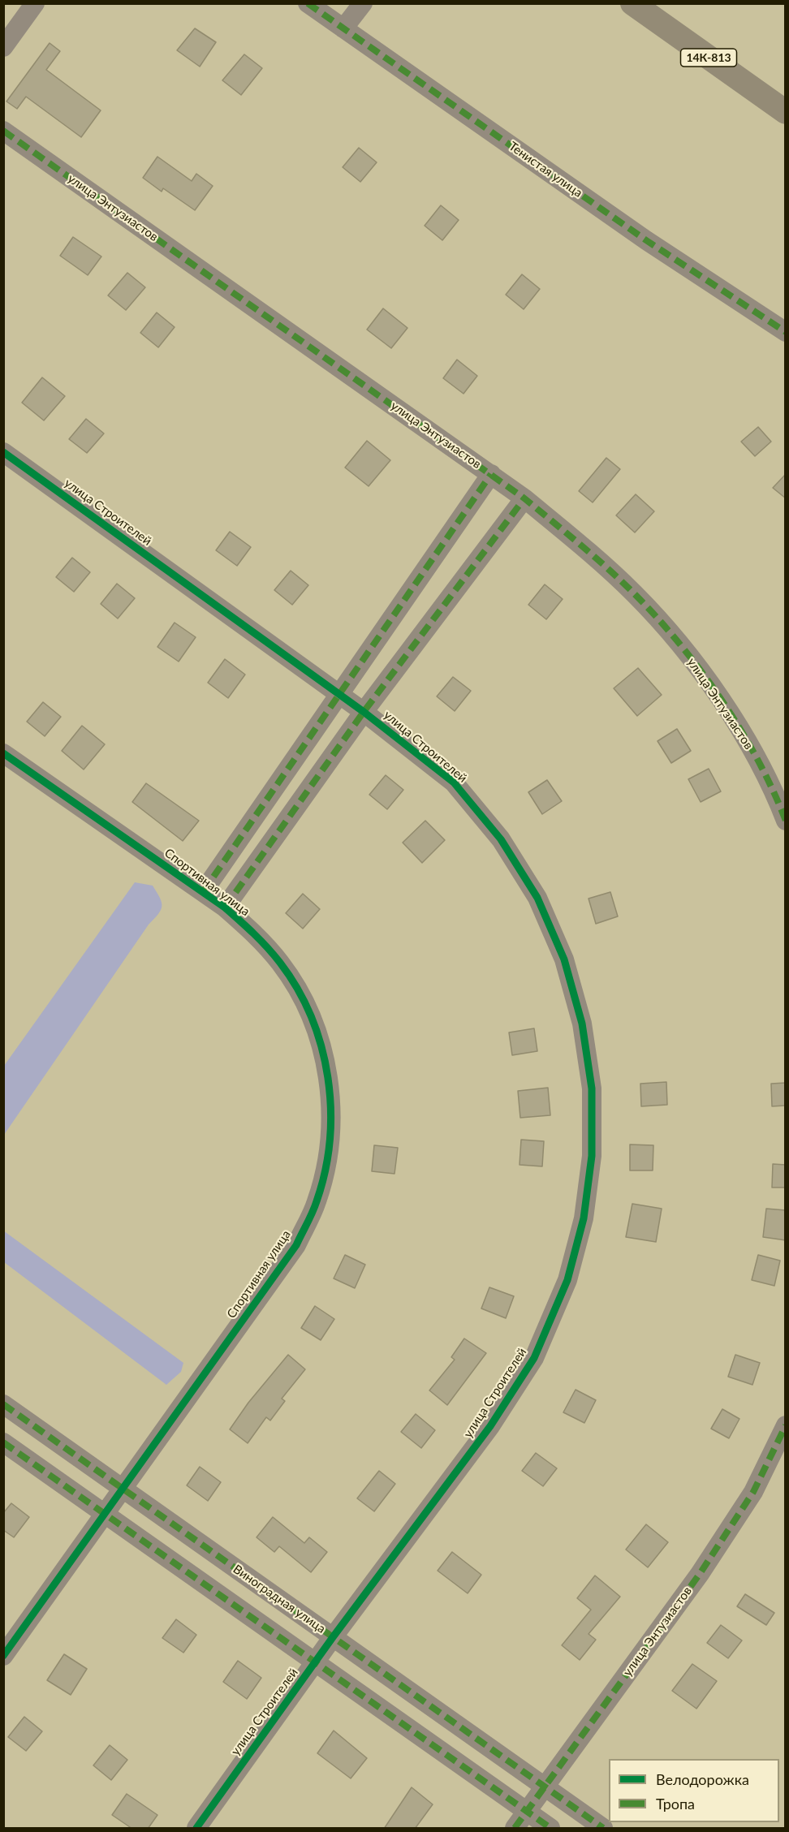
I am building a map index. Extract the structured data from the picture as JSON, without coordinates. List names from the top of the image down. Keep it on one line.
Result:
{"streets":{"main road":["14К-813"],"street":["Тенистая улица","улица Энтузиастов","улица Строителей","Спортивная улица","Виноградная улица"]},"crossings":[["улица Энтузиастов","Виноградная улица"],["улица Строителей","Виноградная улица"],["Спортивная улица","Виноградная улица"]],"legend":["Велодорожка","Тропа"]}
